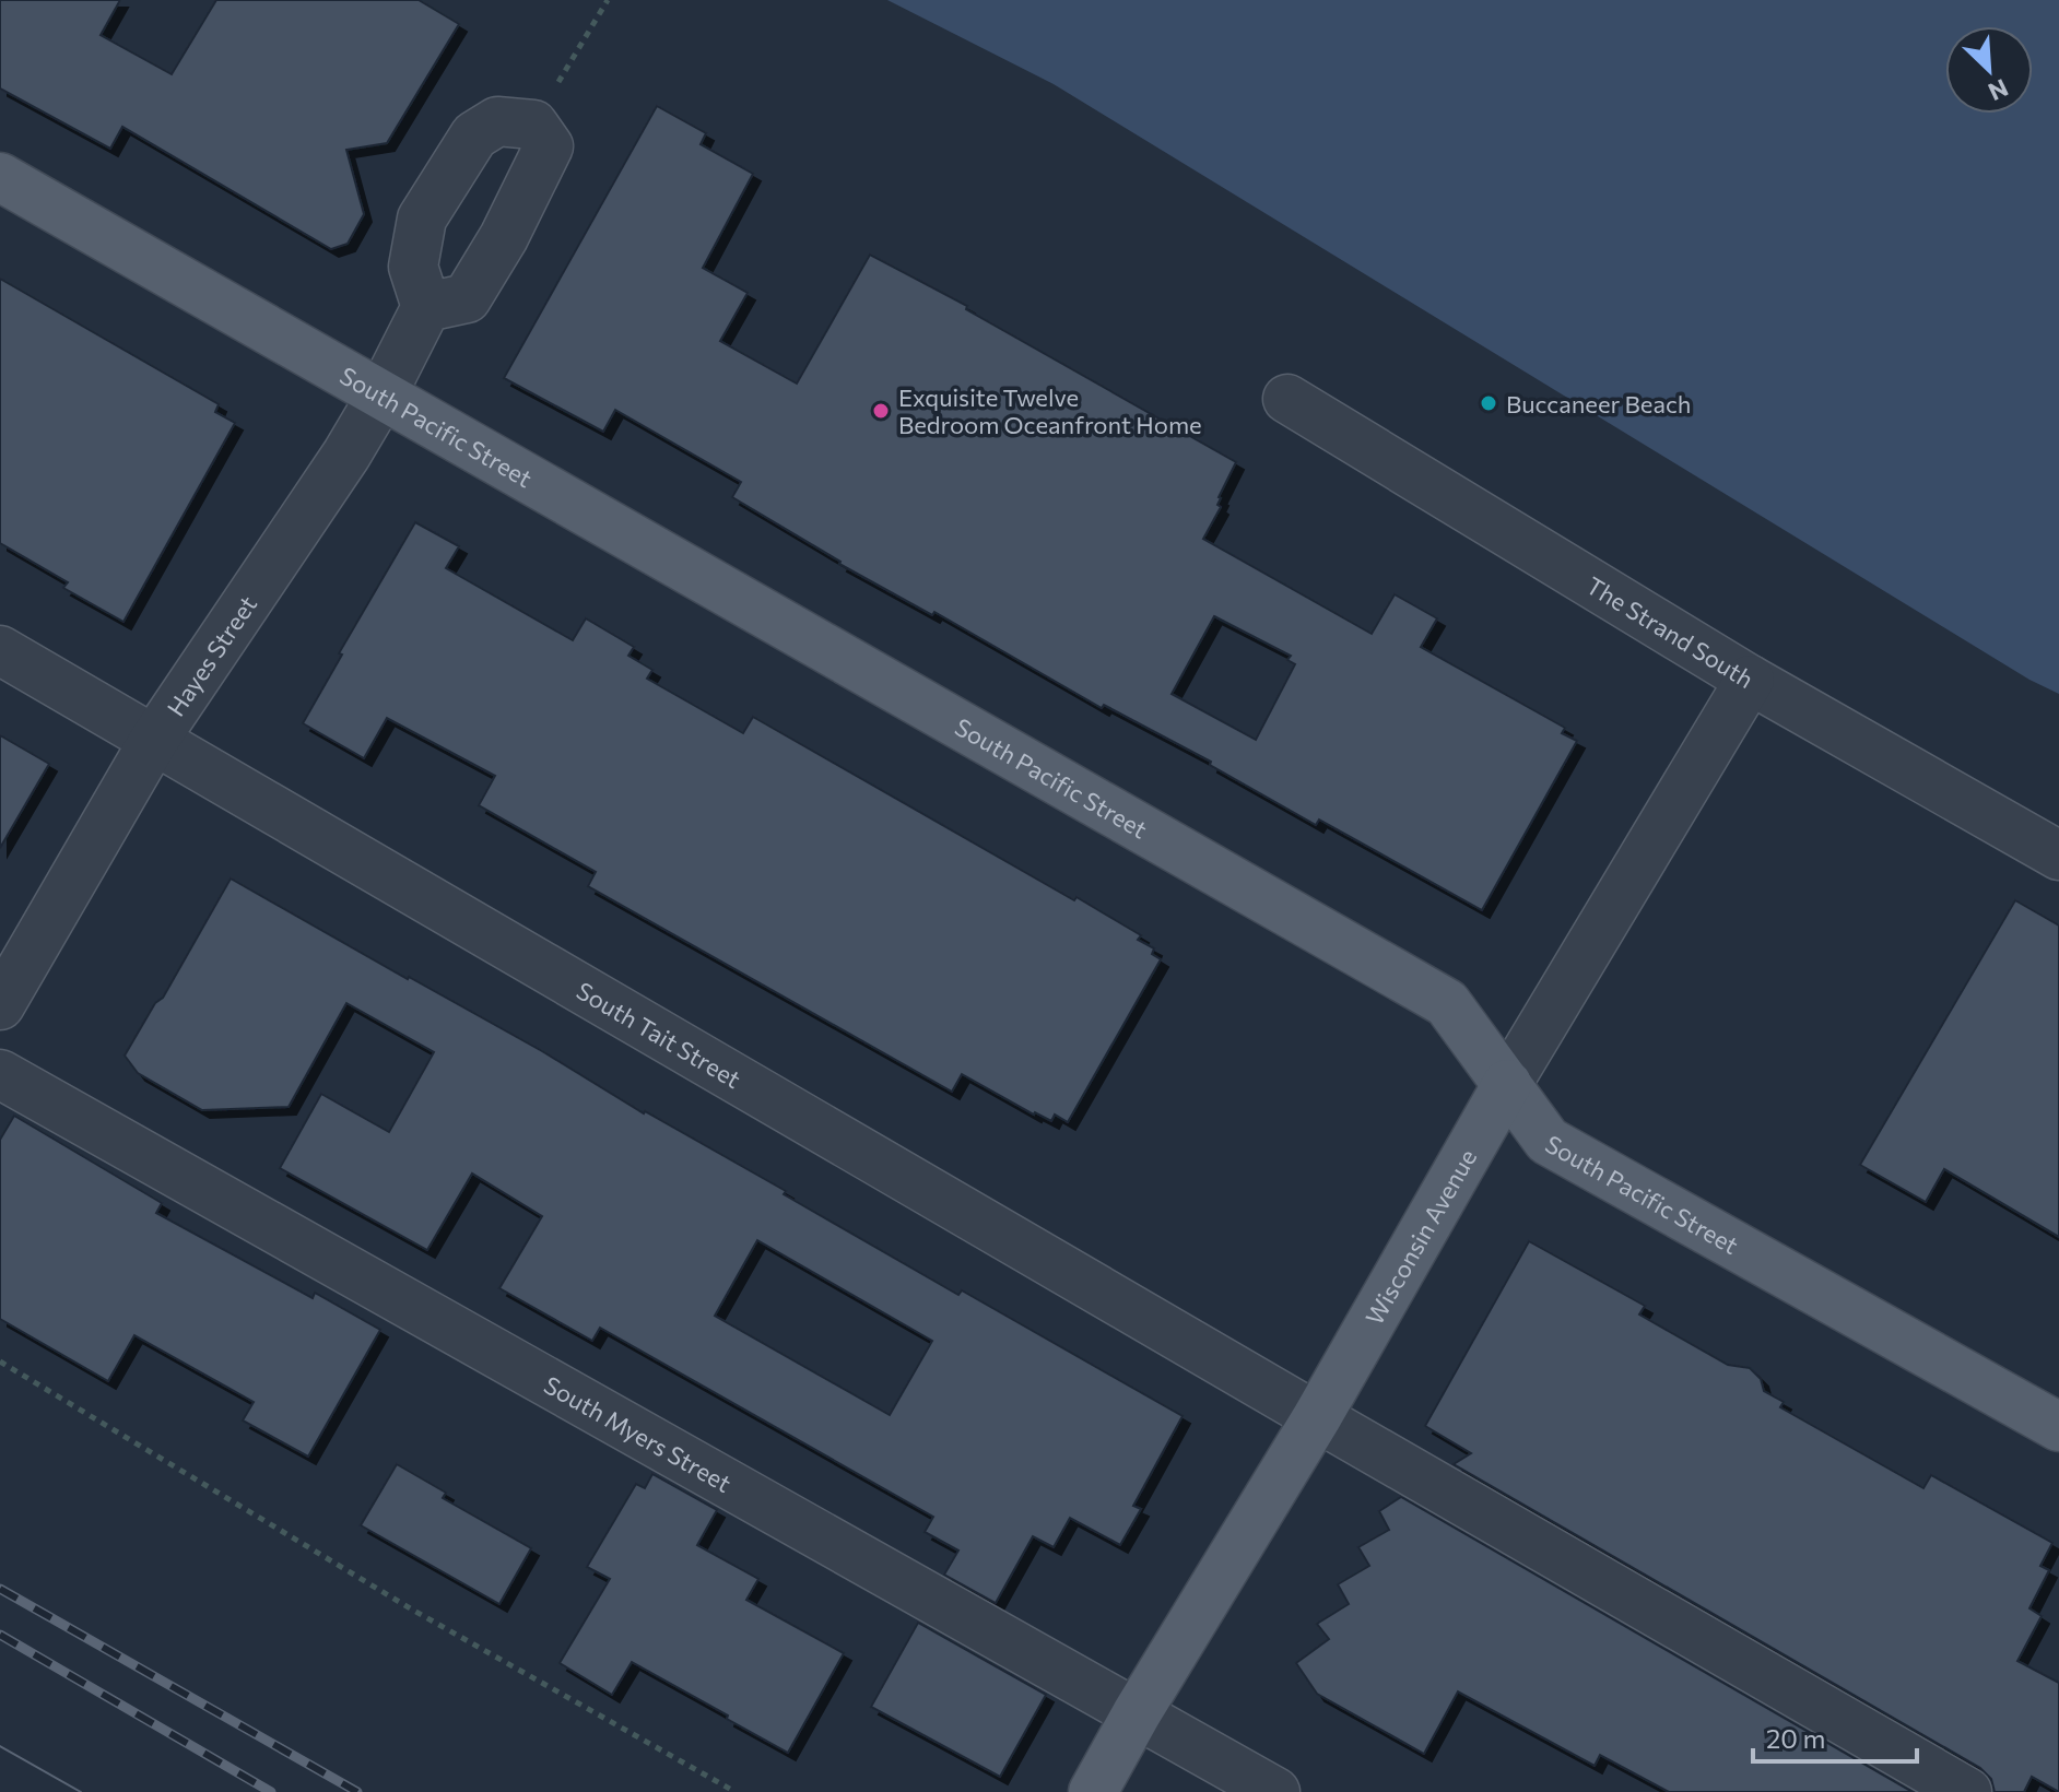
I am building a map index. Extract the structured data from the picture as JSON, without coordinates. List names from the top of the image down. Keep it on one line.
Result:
{"streets":{"main road":["South Pacific Street","Wisconsin Avenue"],"street":["The Strand South","Hayes Street","South Tait Street","South Myers Street"]},"crossings":[["South Pacific Street","Hayes Street"],["South Pacific Street","Wisconsin Avenue"],["The Strand South","Wisconsin Avenue"],["Hayes Street","South Tait Street"],["South Tait Street","Wisconsin Avenue"],["Wisconsin Avenue","South Myers Street"]],"places":["Buccaneer Beach","Exquisite Twelve Bedroom Oceanfront Home"],"scale_bar":"20 m","north":"bottom right"}
